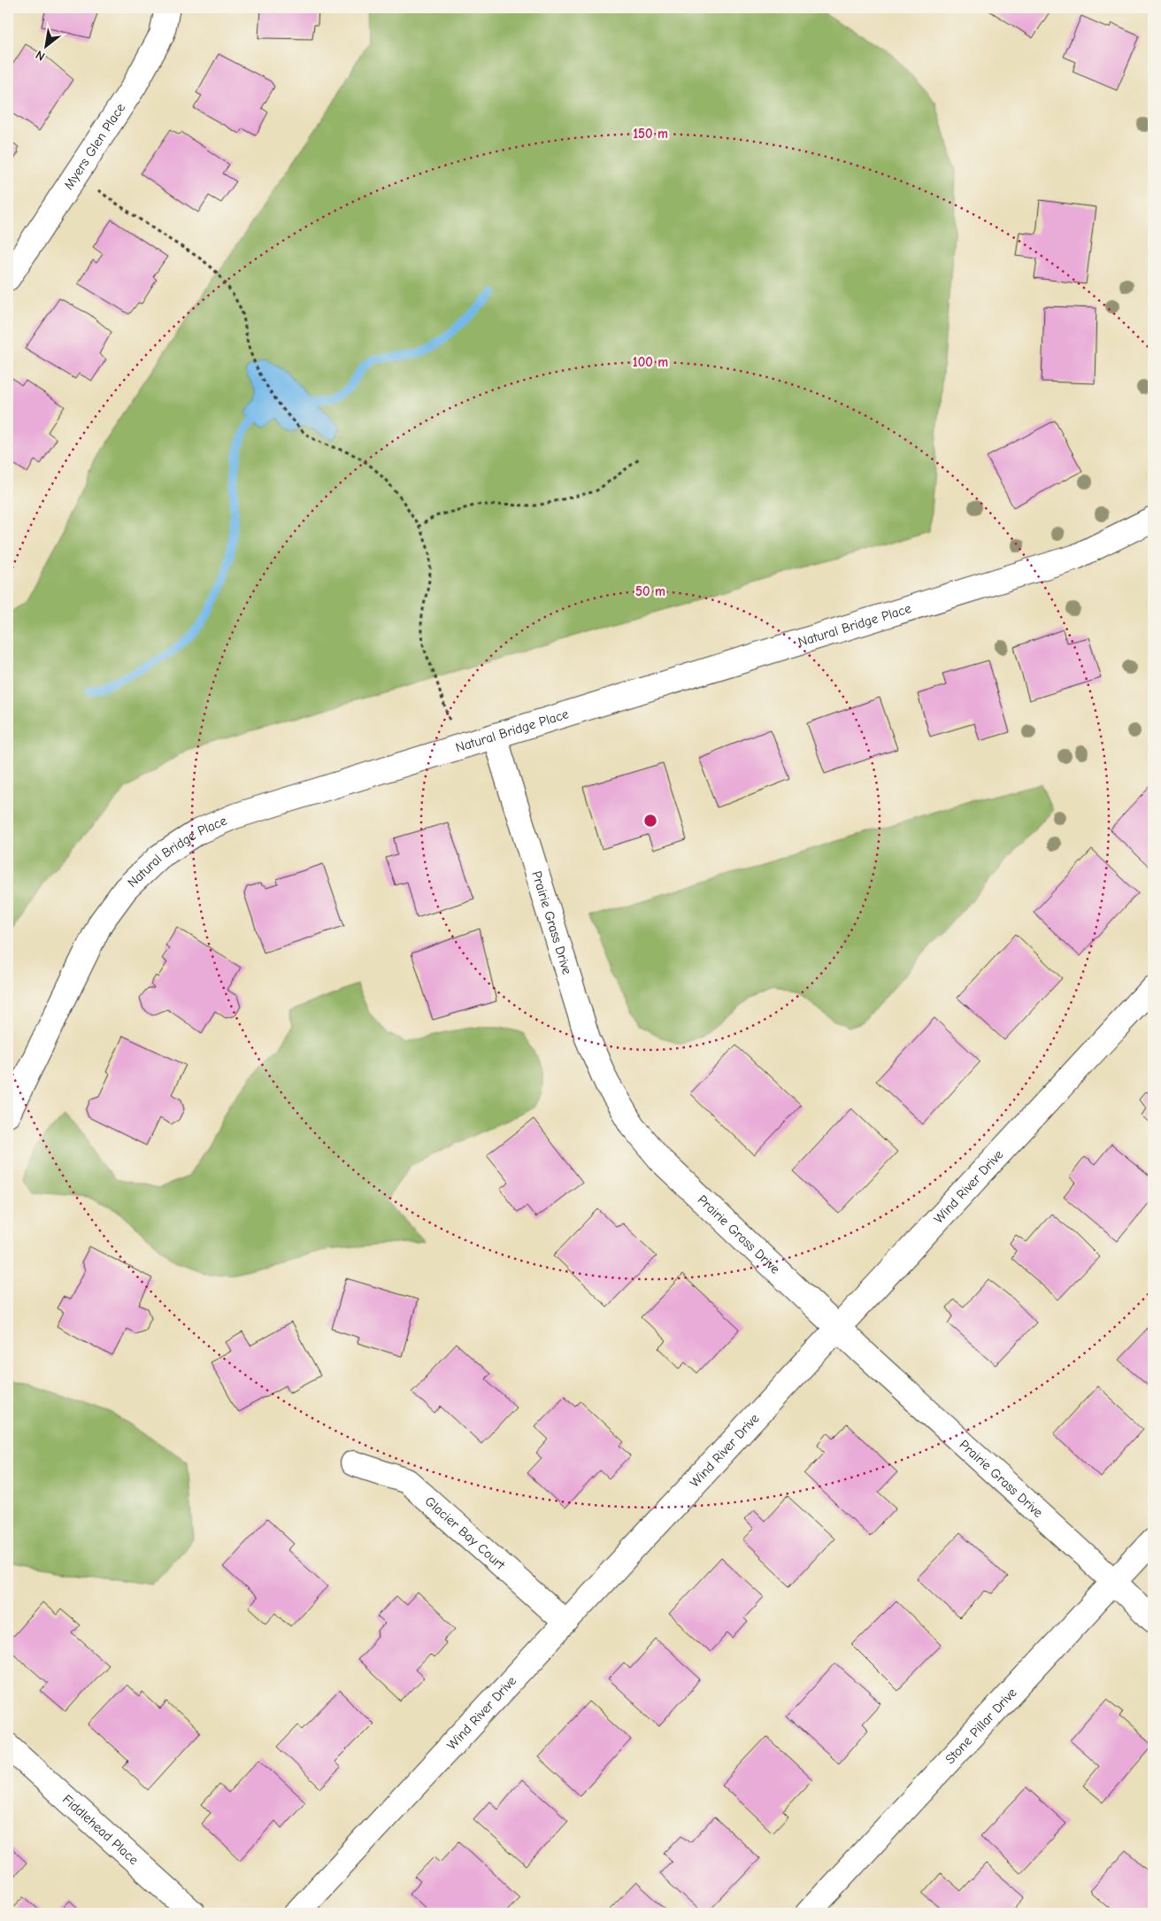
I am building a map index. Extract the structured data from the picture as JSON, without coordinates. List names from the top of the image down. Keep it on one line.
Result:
{"streets":{"street":["Myers Glen Place","Natural Bridge Place","Prairie Grass Drive","Wind River Drive","Glacier Bay Court","Stone Pillar Drive","Fiddlehead Place"]},"crossings":[["Natural Bridge Place","Prairie Grass Drive"],["Prairie Grass Drive","Wind River Drive"],["Prairie Grass Drive","Stone Pillar Drive"],["Wind River Drive","Glacier Bay Court"]],"north":"bottom left","rings":["150 m","100 m","50 m"]}
